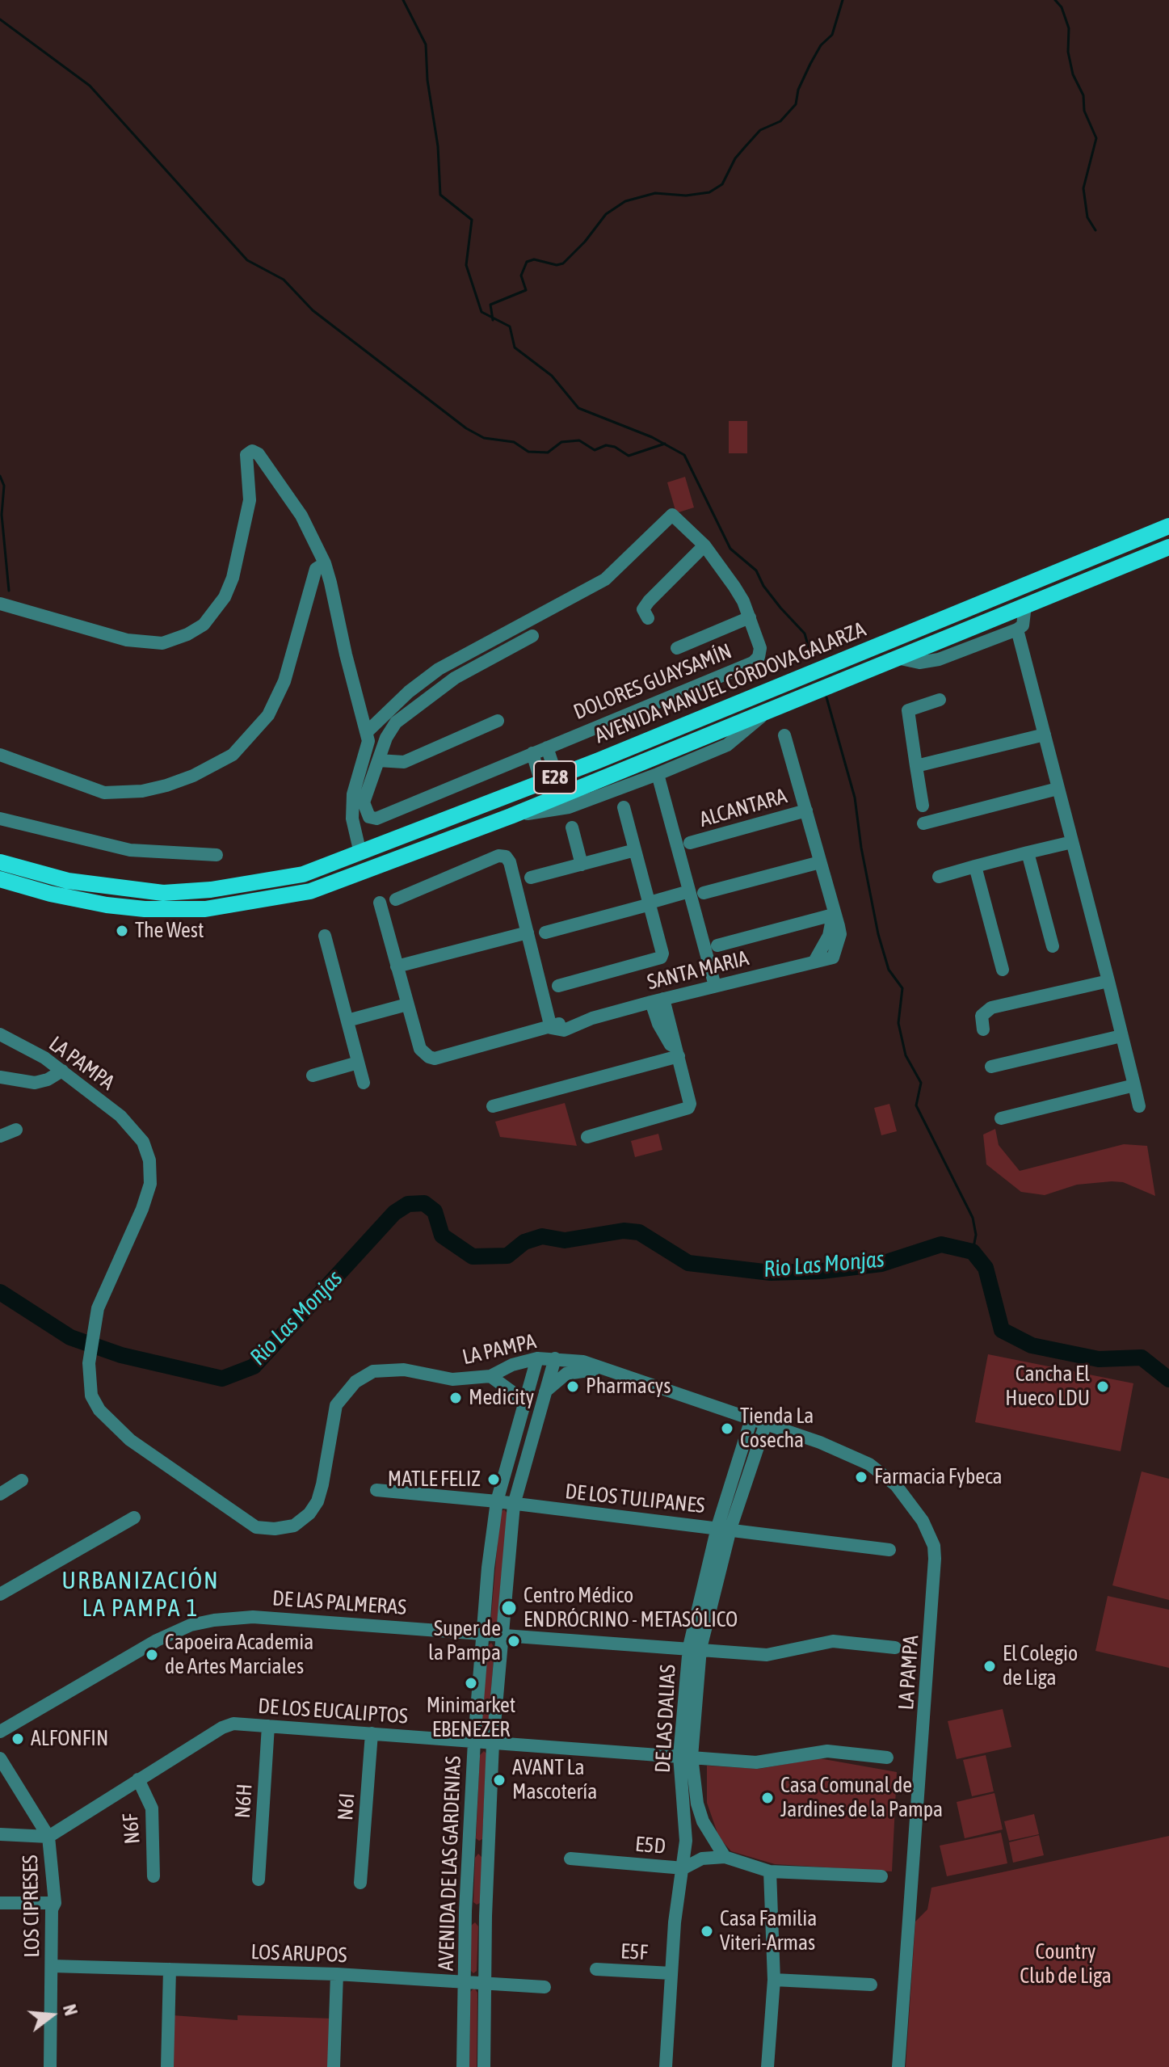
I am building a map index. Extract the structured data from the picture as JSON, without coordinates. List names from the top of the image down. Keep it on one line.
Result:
{"streets":{"main road":["AVENIDA MANUEL CÓRDOVA GALARZA","E28"],"street":["DOLORES GUAYSAMÍN","ALCANTARA","SANTA MARIA","LA PAMPA","DE LOS TULIPANES","DE LAS PALMERAS","DE LOS EUCALIPTOS","DE LAS DALIAS","N6H","N6I","N6F","E5D","AVENIDA DE LAS GARDENIAS","LOS CIPRESES","E5F","LOS ARUPOS"]},"crossings":[["ALCANTARA","SANTA MARIA"],["LA PAMPA","DE LAS DALIAS"],["LA PAMPA","AVENIDA DE LAS GARDENIAS"],["DE LOS TULIPANES","DE LAS DALIAS"],["DE LOS TULIPANES","AVENIDA DE LAS GARDENIAS"],["DE LAS PALMERAS","DE LAS DALIAS"],["DE LAS PALMERAS","AVENIDA DE LAS GARDENIAS"],["DE LOS EUCALIPTOS","DE LAS DALIAS"],["DE LOS EUCALIPTOS","N6H"],["DE LOS EUCALIPTOS","N6I"],["DE LOS EUCALIPTOS","N6F"],["DE LOS EUCALIPTOS","AVENIDA DE LAS GARDENIAS"],["DE LOS EUCALIPTOS","LOS CIPRESES"],["DE LAS DALIAS","E5D"],["DE LAS DALIAS","E5F"],["AVENIDA DE LAS GARDENIAS","LOS ARUPOS"],["LOS CIPRESES","LOS ARUPOS"]],"districts":["URBANIZACIÓN LA PAMPA 1"],"water":["Rio Las Monjas"],"parks":["Country Club de Liga"],"places":["The West","Pharmacys","Cancha El Hueco LDU","Medicity","Tienda La Cosecha","Farmacia Fybeca","MATLE FELIZ","Centro Médico ENDRÓCRINO - METASÓLICO","Super de la Pampa","Capoeira Academia de Artes Marciales","El Colegio de Liga","Minimarket EBENEZER","ALFONFIN","AVANT La Mascotería","Casa Comunal de Jardines de la Pampa","Casa Familia Viteri-Armas"],"north":"right"}
